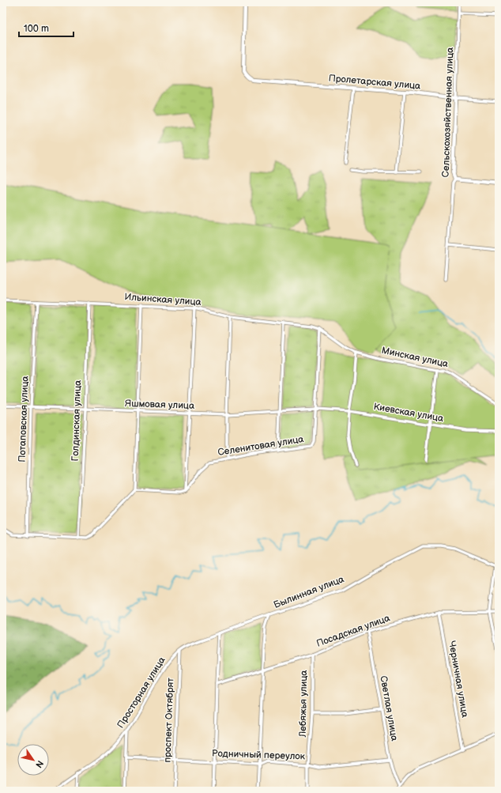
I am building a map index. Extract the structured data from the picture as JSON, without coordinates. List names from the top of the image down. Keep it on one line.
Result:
{"streets":{"street":["Пролетарская улица","Сельскохозяйственная улица","Ильинская улица","Минская улица","Яшмовая улица","Киевская улица","Потаповская улица","Голдинская улица","Селенитовая улица","Былинная улица","Посадская улица","Черничная улица","Просторная улица","Лебяжья улица","Светлая улица","проспект Октябрят","Родничный переулок"]},"crossings":[["Пролетарская улица","Сельскохозяйственная улица"],["Ильинская улица","Минская улица"],["Ильинская улица","Потаповская улица"],["Ильинская улица","Голдинская улица"],["Яшмовая улица","Киевская улица"],["Яшмовая улица","Потаповская улица"],["Яшмовая улица","Голдинская улица"],["Яшмовая улица","Селенитовая улица"],["Киевская улица","Селенитовая улица"],["Былинная улица","Посадская улица"],["Былинная улица","Просторная улица"],["Былинная улица","Родничный переулок"],["Посадская улица","Черничная улица"],["Посадская улица","Лебяжья улица"],["Посадская улица","Светлая улица"],["Просторная улица","проспект Октябрят"],["Лебяжья улица","Родничный переулок"],["Светлая улица","Родничный переулок"],["проспект Октябрят","Родничный переулок"]],"scale_bar":"100 m","north":"bottom right"}
